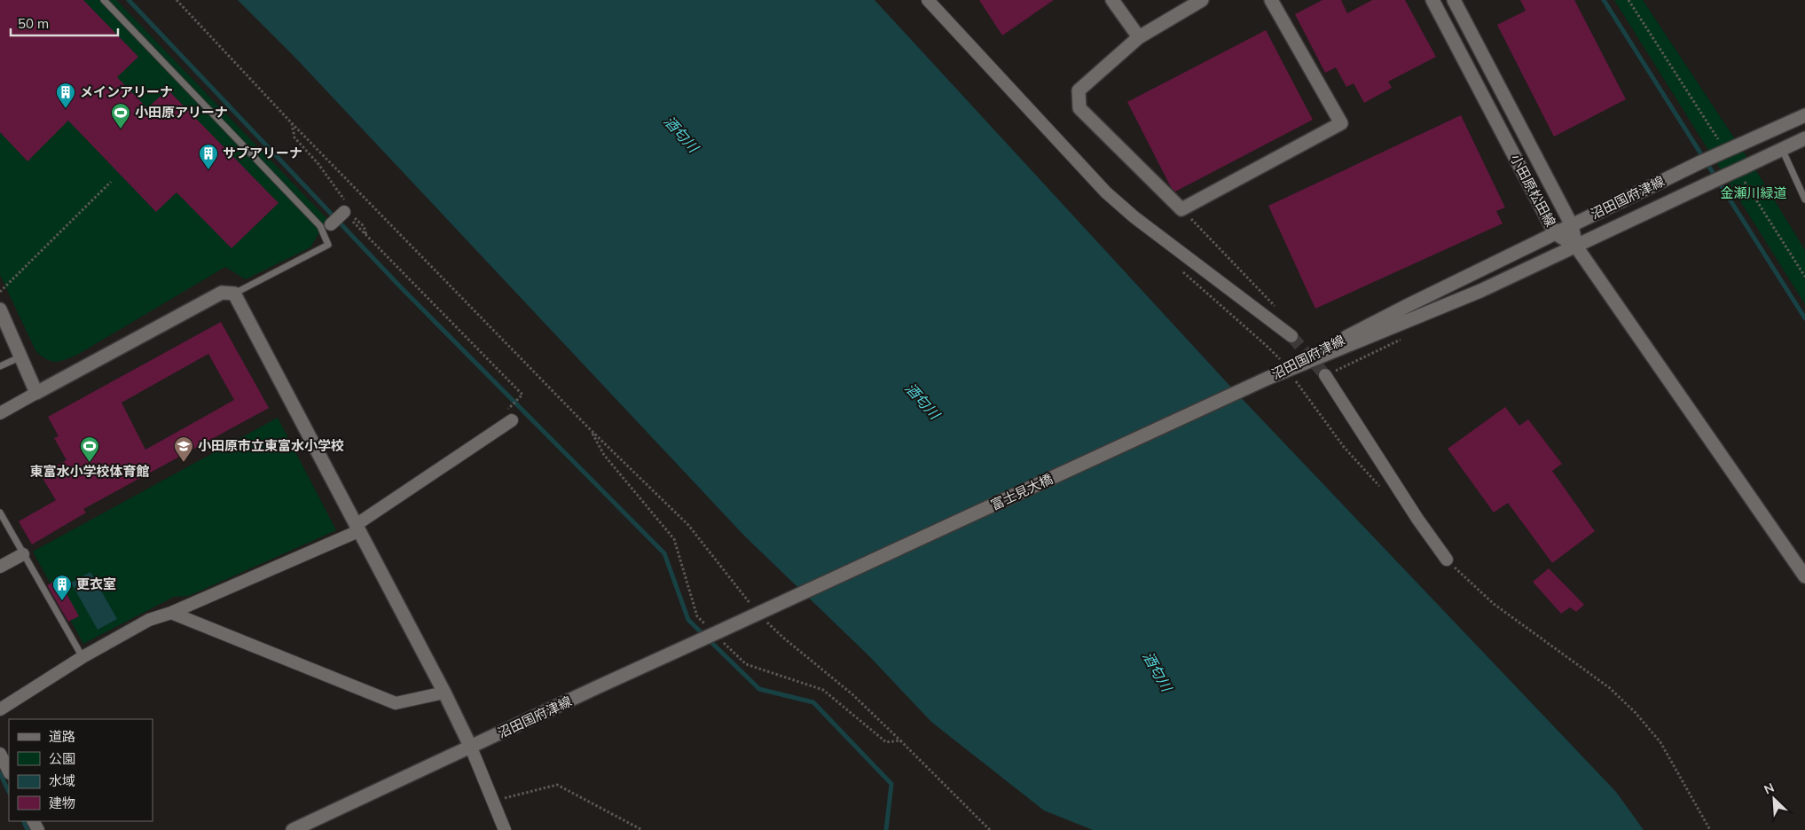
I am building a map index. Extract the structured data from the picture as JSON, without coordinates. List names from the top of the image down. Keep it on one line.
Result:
{"streets":{"main road":["小田原松田線","沼田国府津線","富士見大橋"]},"crossings":[["小田原松田線","沼田国府津線"],["沼田国府津線","富士見大橋"]],"water":["酒匂川"],"parks":["金瀬川緑道"],"places":{"building":["メインアリーナ","サブアリーナ","更衣室"],"sports":["小田原アリーナ","東富水小学校体育館"],"school or university":["小田原市立東富水小学校"]},"legend":["道路","公園","水域","建物"],"scale_bar":"50 m","north":"top left"}
